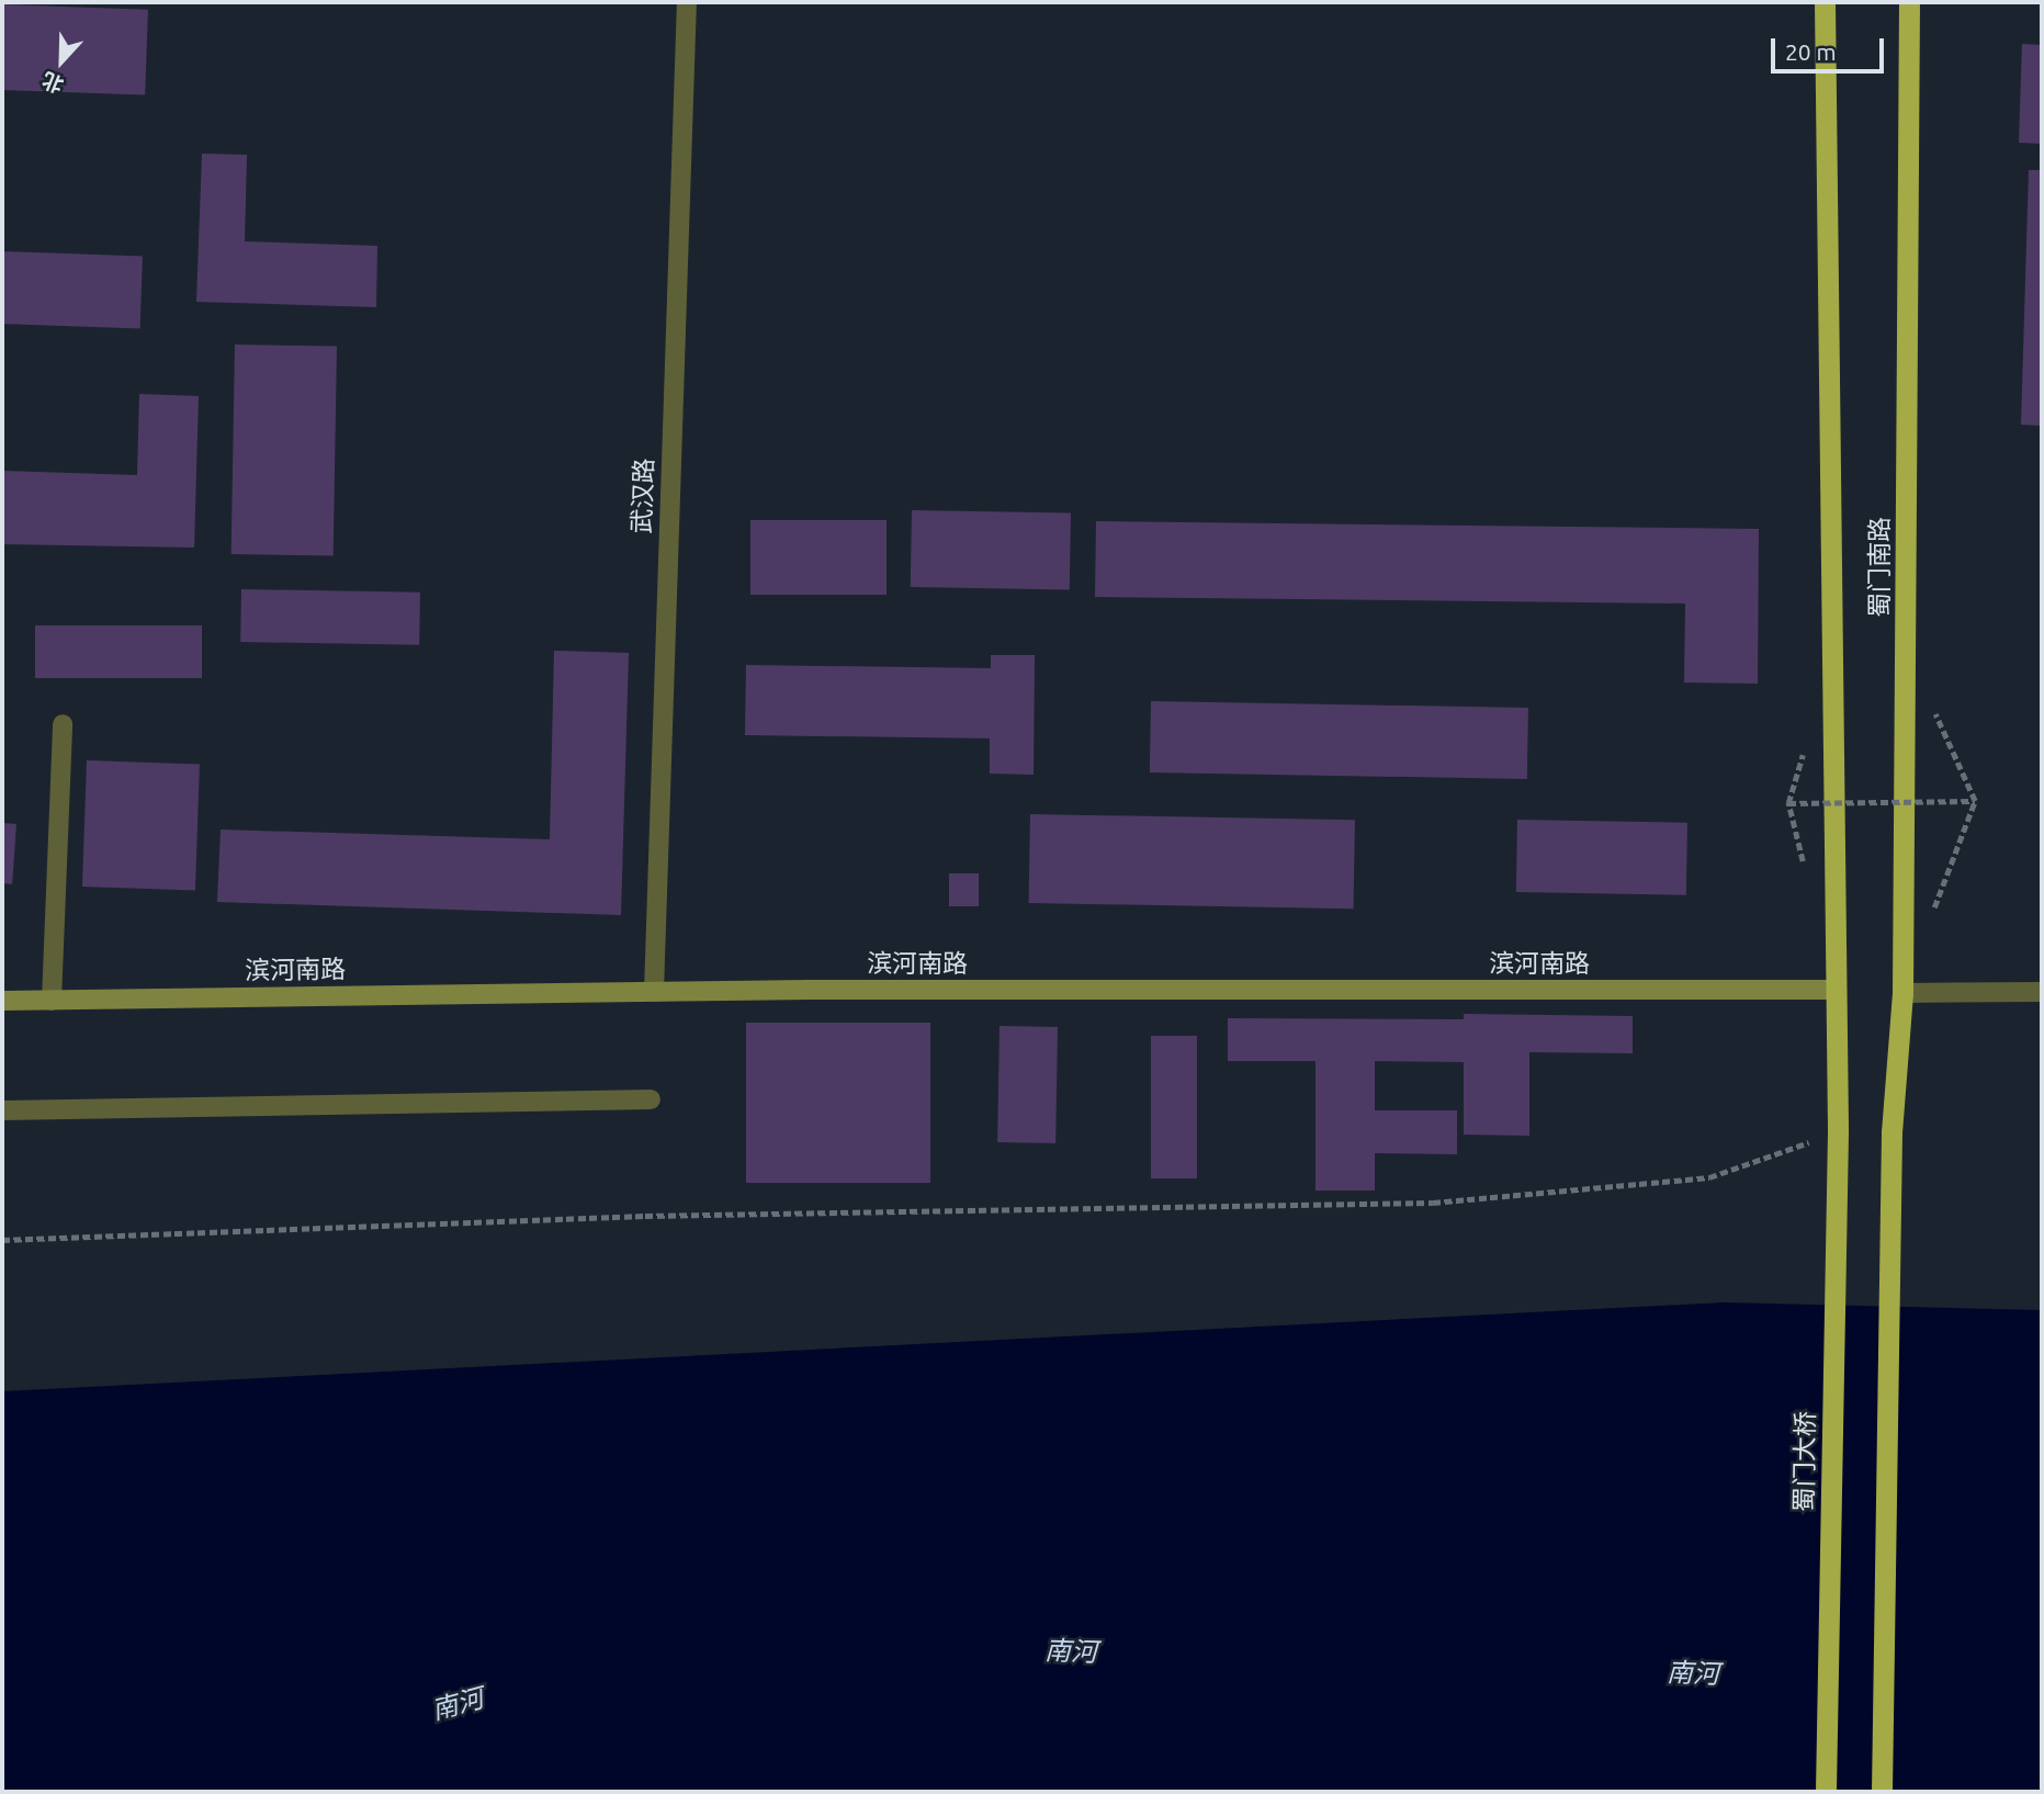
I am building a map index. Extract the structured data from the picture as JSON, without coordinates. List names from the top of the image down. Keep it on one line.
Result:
{"streets":{"highway":["蜀门南路","蜀门大桥"],"main road":["滨河南路"],"street":["武汉路"]},"crossings":[["武汉路","滨河南路"],["蜀门南路","滨河南路"],["蜀门南路","蜀门大桥"]],"water":["南河"],"scale_bar":"20 m","north":"bottom"}
